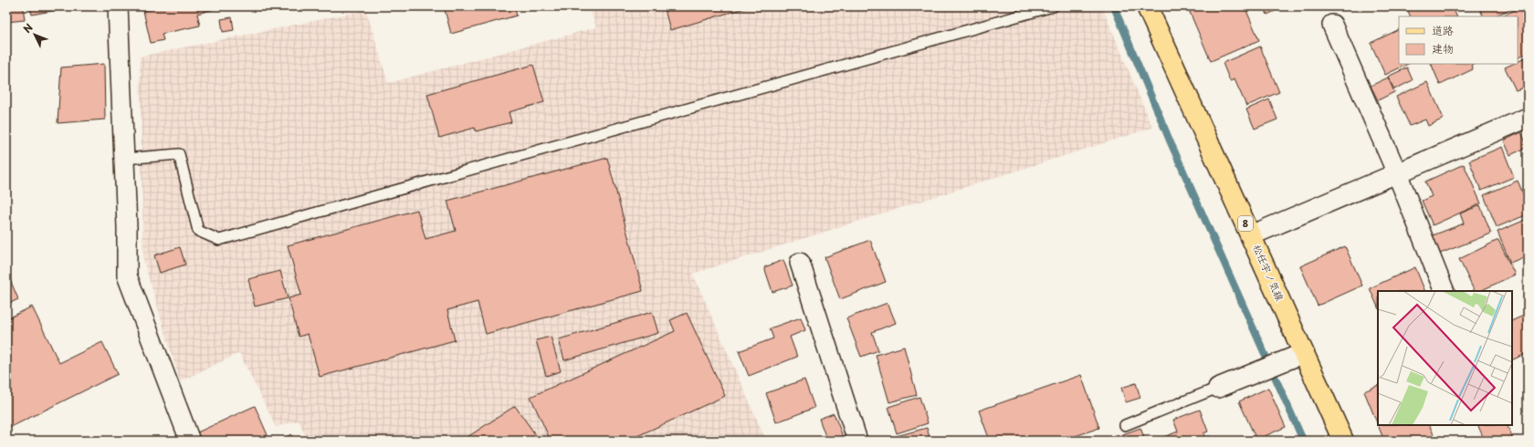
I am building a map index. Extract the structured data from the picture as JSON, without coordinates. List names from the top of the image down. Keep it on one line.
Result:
{"streets":{"main road":["8","松任宇ノ気線"]},"legend":["道路","建物"],"north":"top left"}
